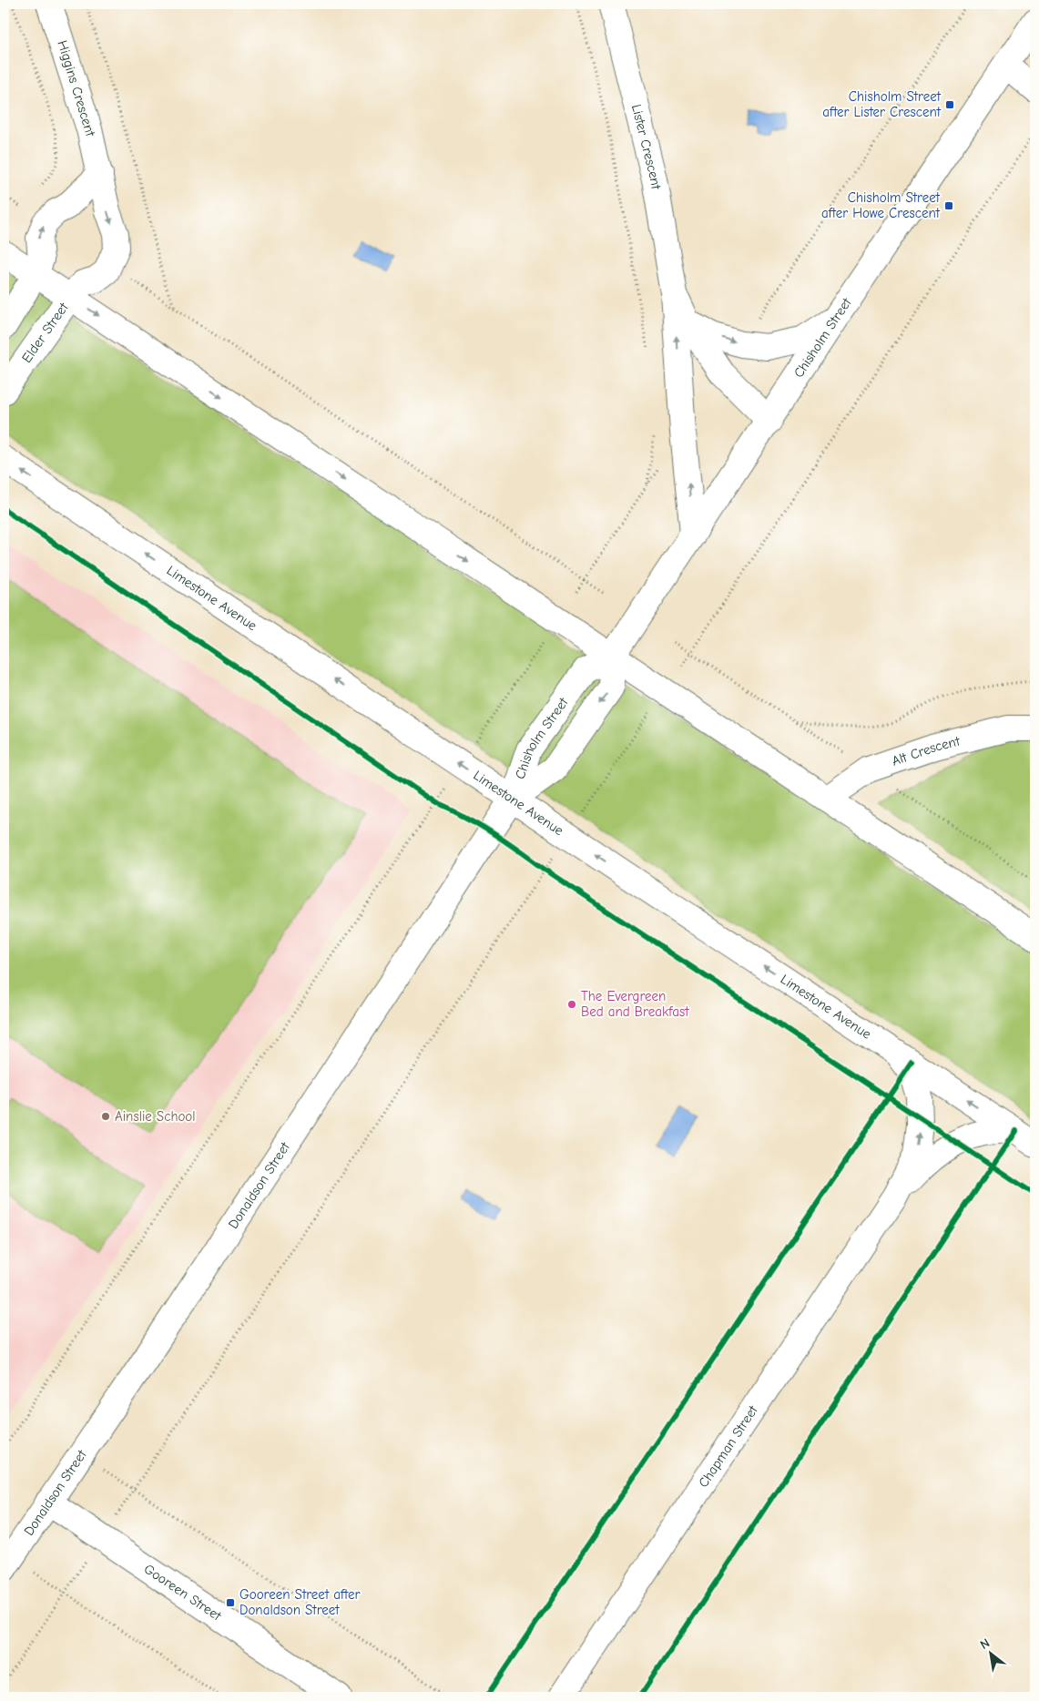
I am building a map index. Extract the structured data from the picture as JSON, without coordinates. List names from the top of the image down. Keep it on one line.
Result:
{"streets":{"street":["Higgins Crescent","Lister Crescent","Elder Street","Chisholm Street","Limestone Avenue","Alt Crescent","Donaldson Street","Chapman Street","Gooreen Street"]},"crossings":[["Higgins Crescent","Elder Street"],["Lister Crescent","Chisholm Street"],["Chisholm Street","Limestone Avenue"],["Chisholm Street","Donaldson Street"],["Limestone Avenue","Donaldson Street"],["Limestone Avenue","Chapman Street"],["Donaldson Street","Gooreen Street"]],"one_way":["Higgins Crescent"],"places":{"transit":["Chisholm Street after Lister Crescent","Chisholm Street after Howe Crescent","Gooreen Street after Donaldson Street"],"other":["The Evergreen Bed and Breakfast","Ainslie School"]},"north":"top left"}
